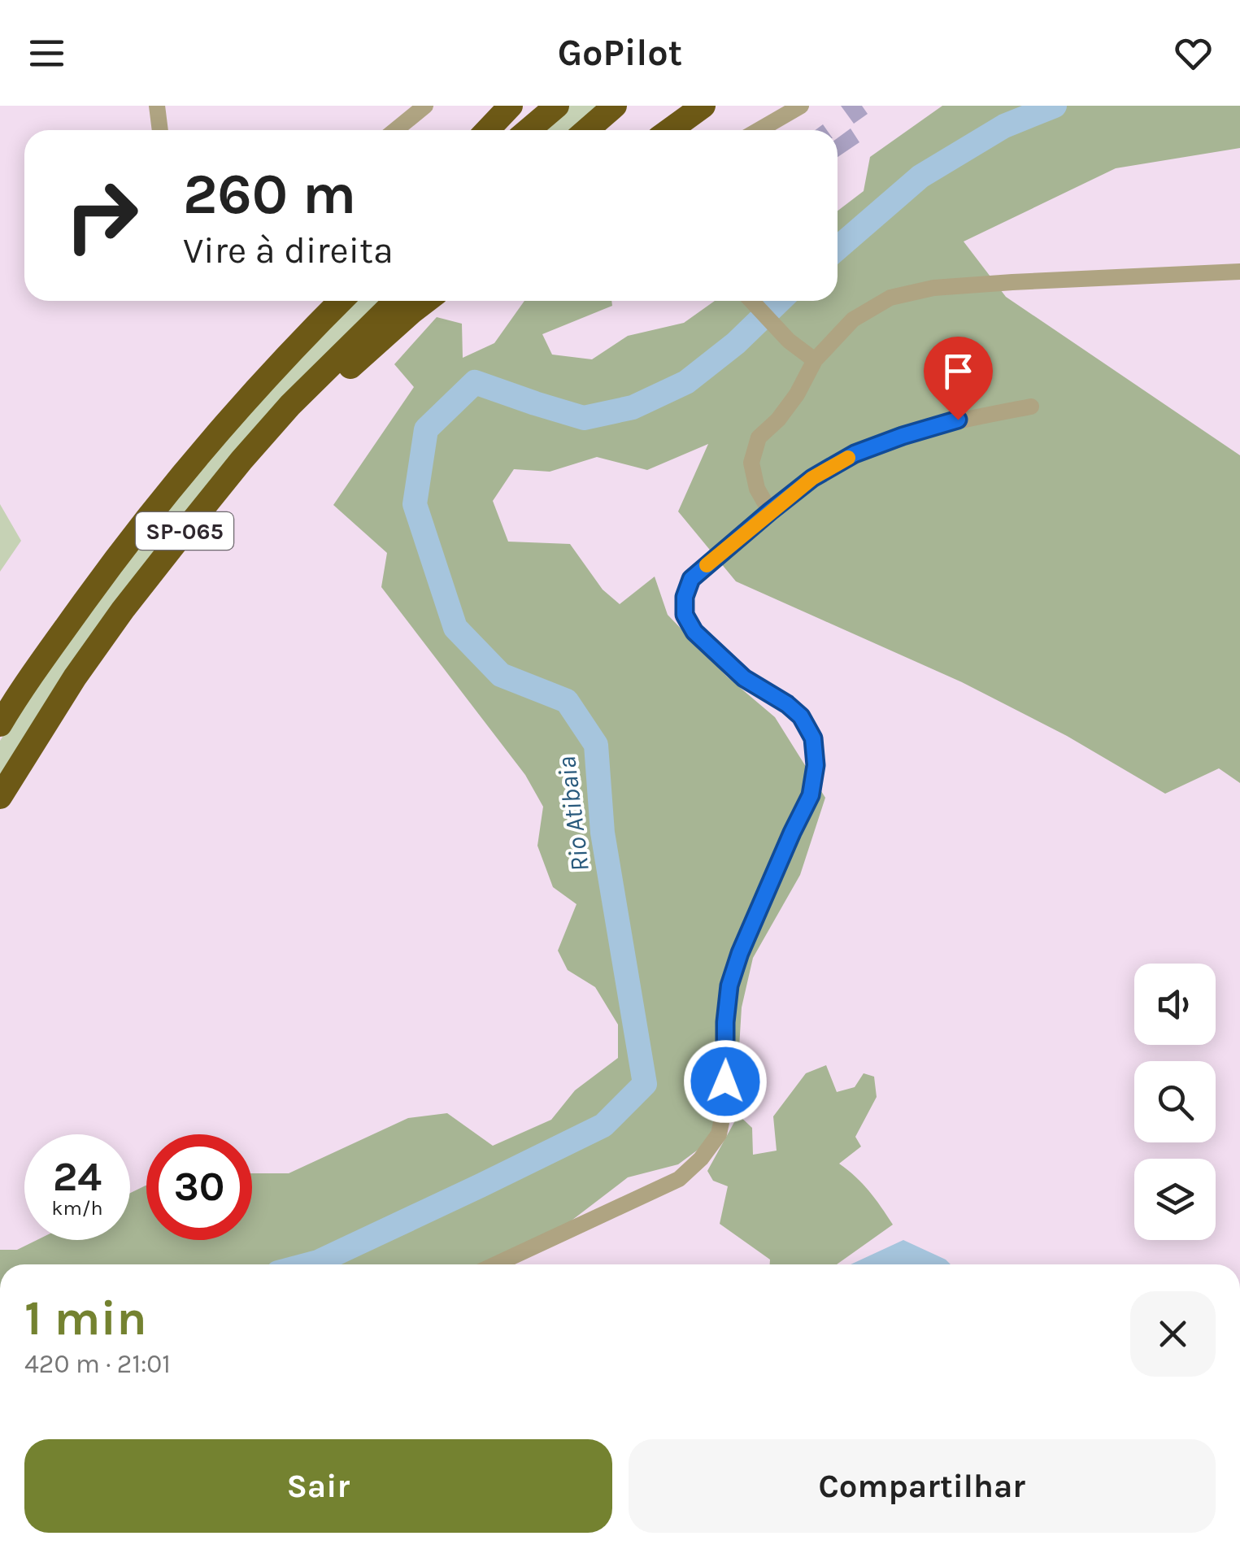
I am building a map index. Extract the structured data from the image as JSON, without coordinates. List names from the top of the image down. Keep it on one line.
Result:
{"streets":{"highway":["SP-065"]},"water":["Rio Atibaia"],"page":{"header":"GoPilot","turn":["260 m","Vire à direita"],"speed":"24 km/h","limit":"30","heading":["1 min","420 m · 21:01"],"buttons":["Sair","Compartilhar"]}}
